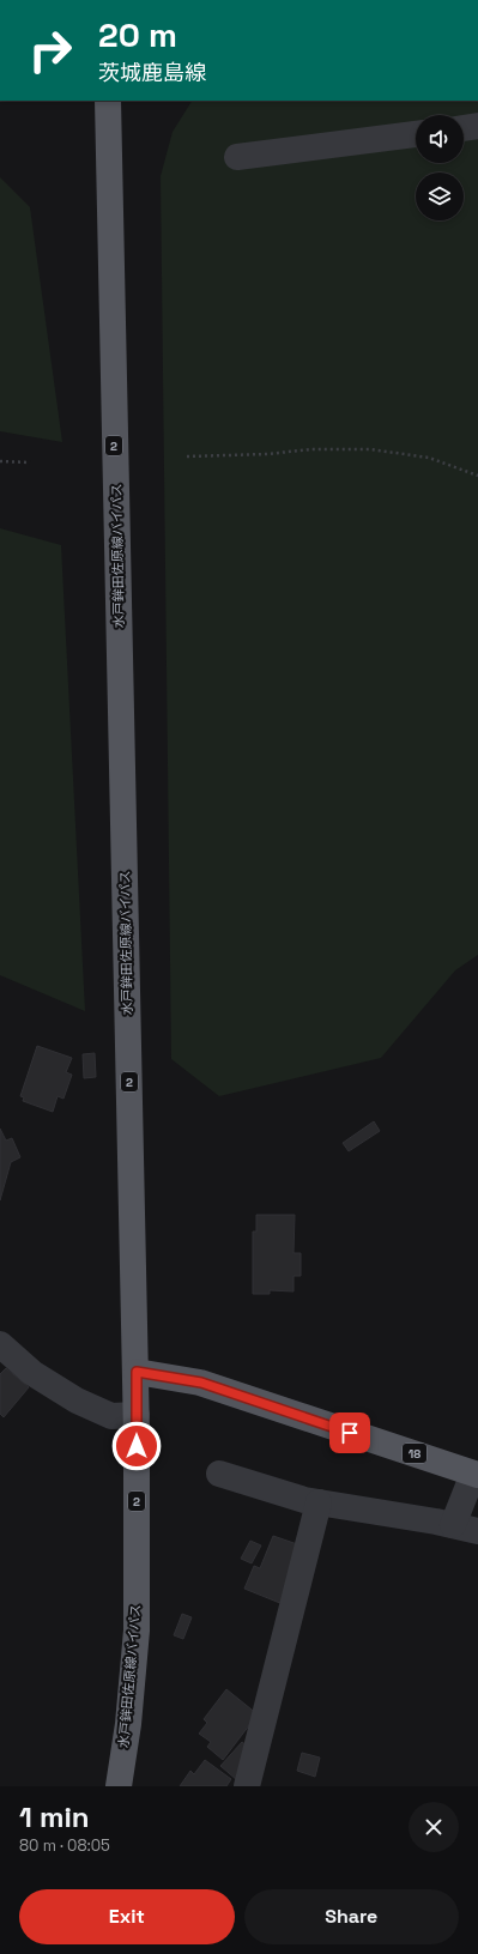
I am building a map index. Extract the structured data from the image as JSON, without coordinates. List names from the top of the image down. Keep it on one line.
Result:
{"streets":{"main road":["2","水戸鉾田佐原線バイパス","18"]},"crossings":[["水戸鉾田佐原線バイパス","18"]],"page":{"turn":["20 m","茨城鹿島線"],"heading":["1 min","80 m · 08:05"],"buttons":["Exit","Share"]}}
